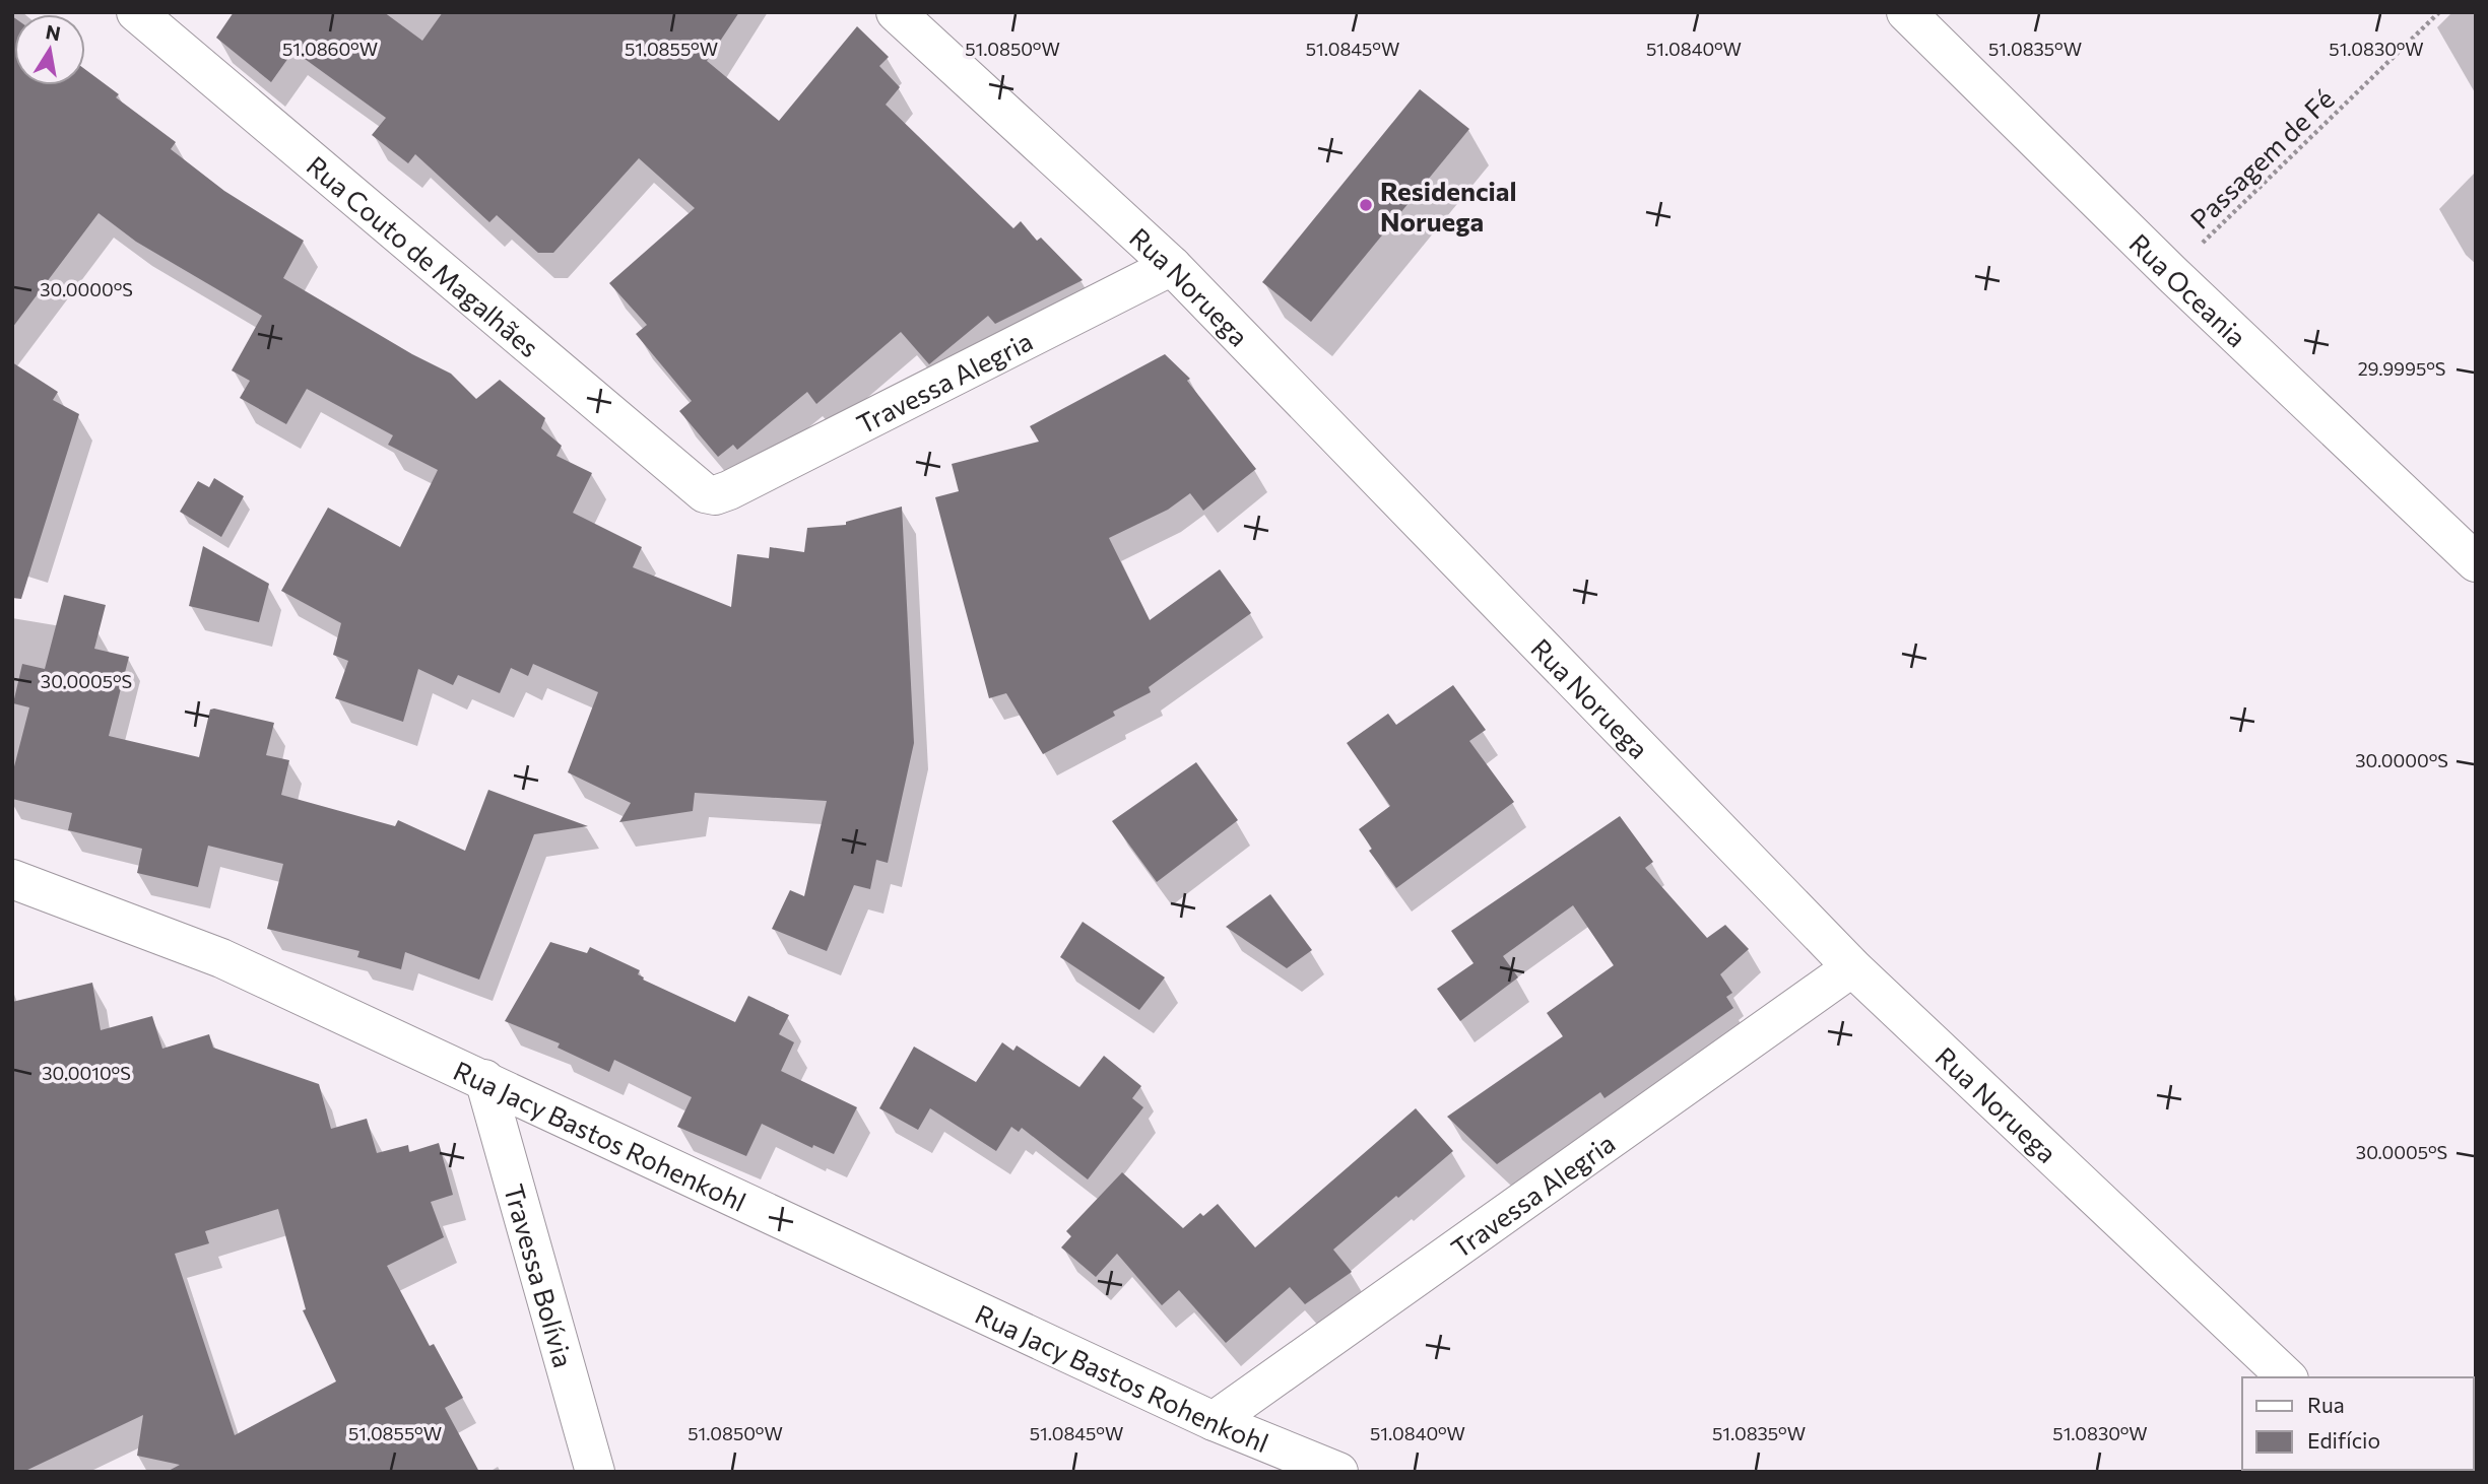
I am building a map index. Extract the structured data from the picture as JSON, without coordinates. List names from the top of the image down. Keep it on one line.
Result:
{"streets":{"street":["Rua Couto de Magalhães","Rua Noruega","Rua Oceania","Travessa Alegria","Rua Jacy Bastos Rohenkohl","Travessa Bolívia"],"path":["Passagem de Fé"]},"crossings":[["Passagem de Fé","Rua Oceania"],["Rua Couto de Magalhães","Travessa Alegria"],["Rua Noruega","Travessa Alegria"],["Travessa Alegria","Rua Jacy Bastos Rohenkohl"],["Rua Jacy Bastos Rohenkohl","Travessa Bolívia"]],"places":["Residencial Noruega"],"legend":["Rua","Edifício"],"north":"top","coordinates":["51.0860°W","51.0855°W","51.0850°W","51.0845°W","51.0840°W","51.0835°W","51.0830°W","30.0000°S","29.9995°S","30.0005°S","30.0010°S"]}
